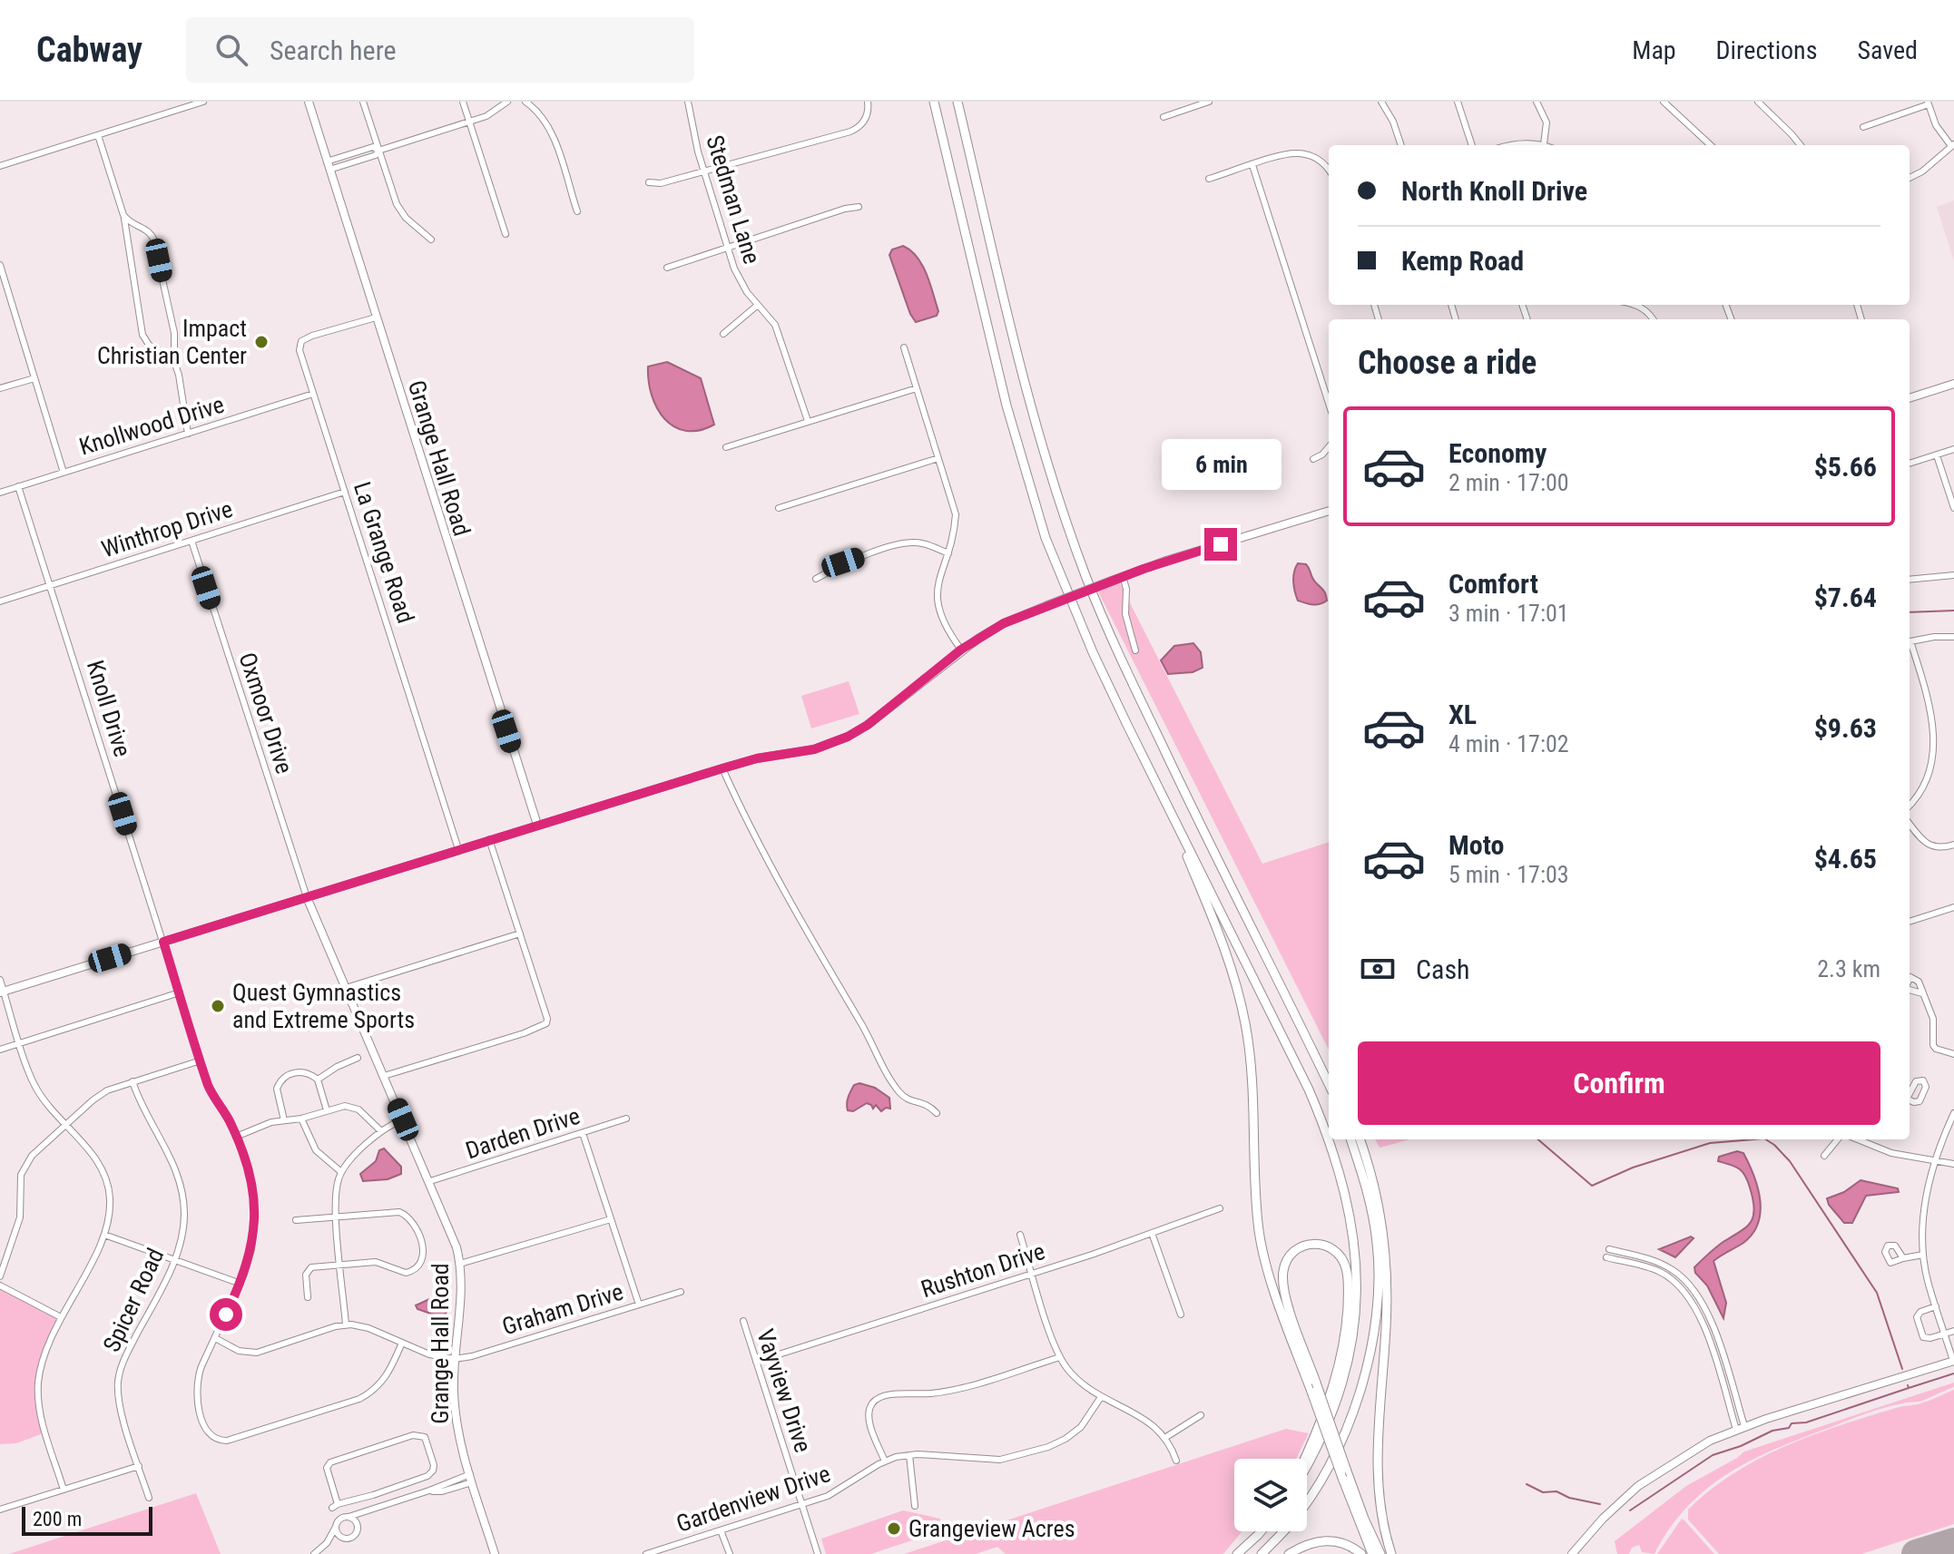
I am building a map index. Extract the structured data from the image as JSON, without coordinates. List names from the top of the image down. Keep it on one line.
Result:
{"streets":{"main road":["Grange Hall Road"],"street":["Stedman Lane","Knollwood Drive","Winthrop Drive","La Grange Road","Knoll Drive","Oxmoor Drive","Darden Drive","Rushton Drive","Spicer Road","Graham Drive","Vayview Drive","Gardenview Drive"]},"crossings":[["Knollwood Drive","La Grange Road"],["Knollwood Drive","Knoll Drive"],["Grange Hall Road","La Grange Road"],["Grange Hall Road","Oxmoor Drive"],["Grange Hall Road","Darden Drive"],["Grange Hall Road","Graham Drive"],["Winthrop Drive","La Grange Road"],["Winthrop Drive","Knoll Drive"],["Winthrop Drive","Oxmoor Drive"],["Rushton Drive","Vayview Drive"],["Vayview Drive","Gardenview Drive"]],"places":["Impact Christian Center","Quest Gymnastics and Extreme Sports","Grangeview Acres"],"scale_bar":"200 m","page":{"header":"Cabway","search":"Search here","nav":["Map","Directions","Saved"],"banner":["North Knoll Drive","Kemp Road"],"heading":"Choose a ride","list":[{"name":"Economy","note":"2 min · 17:00","value":"$5.66"},{"name":"Comfort","note":"3 min · 17:01","value":"$7.64"},{"name":"XL","note":"4 min · 17:02","value":"$9.63"},{"name":"Moto","note":"5 min · 17:03","value":"$4.65"}],"bubble":"6 min","pay":["Cash","2.3 km"],"buttons":"Confirm","scale":"200 m"}}
